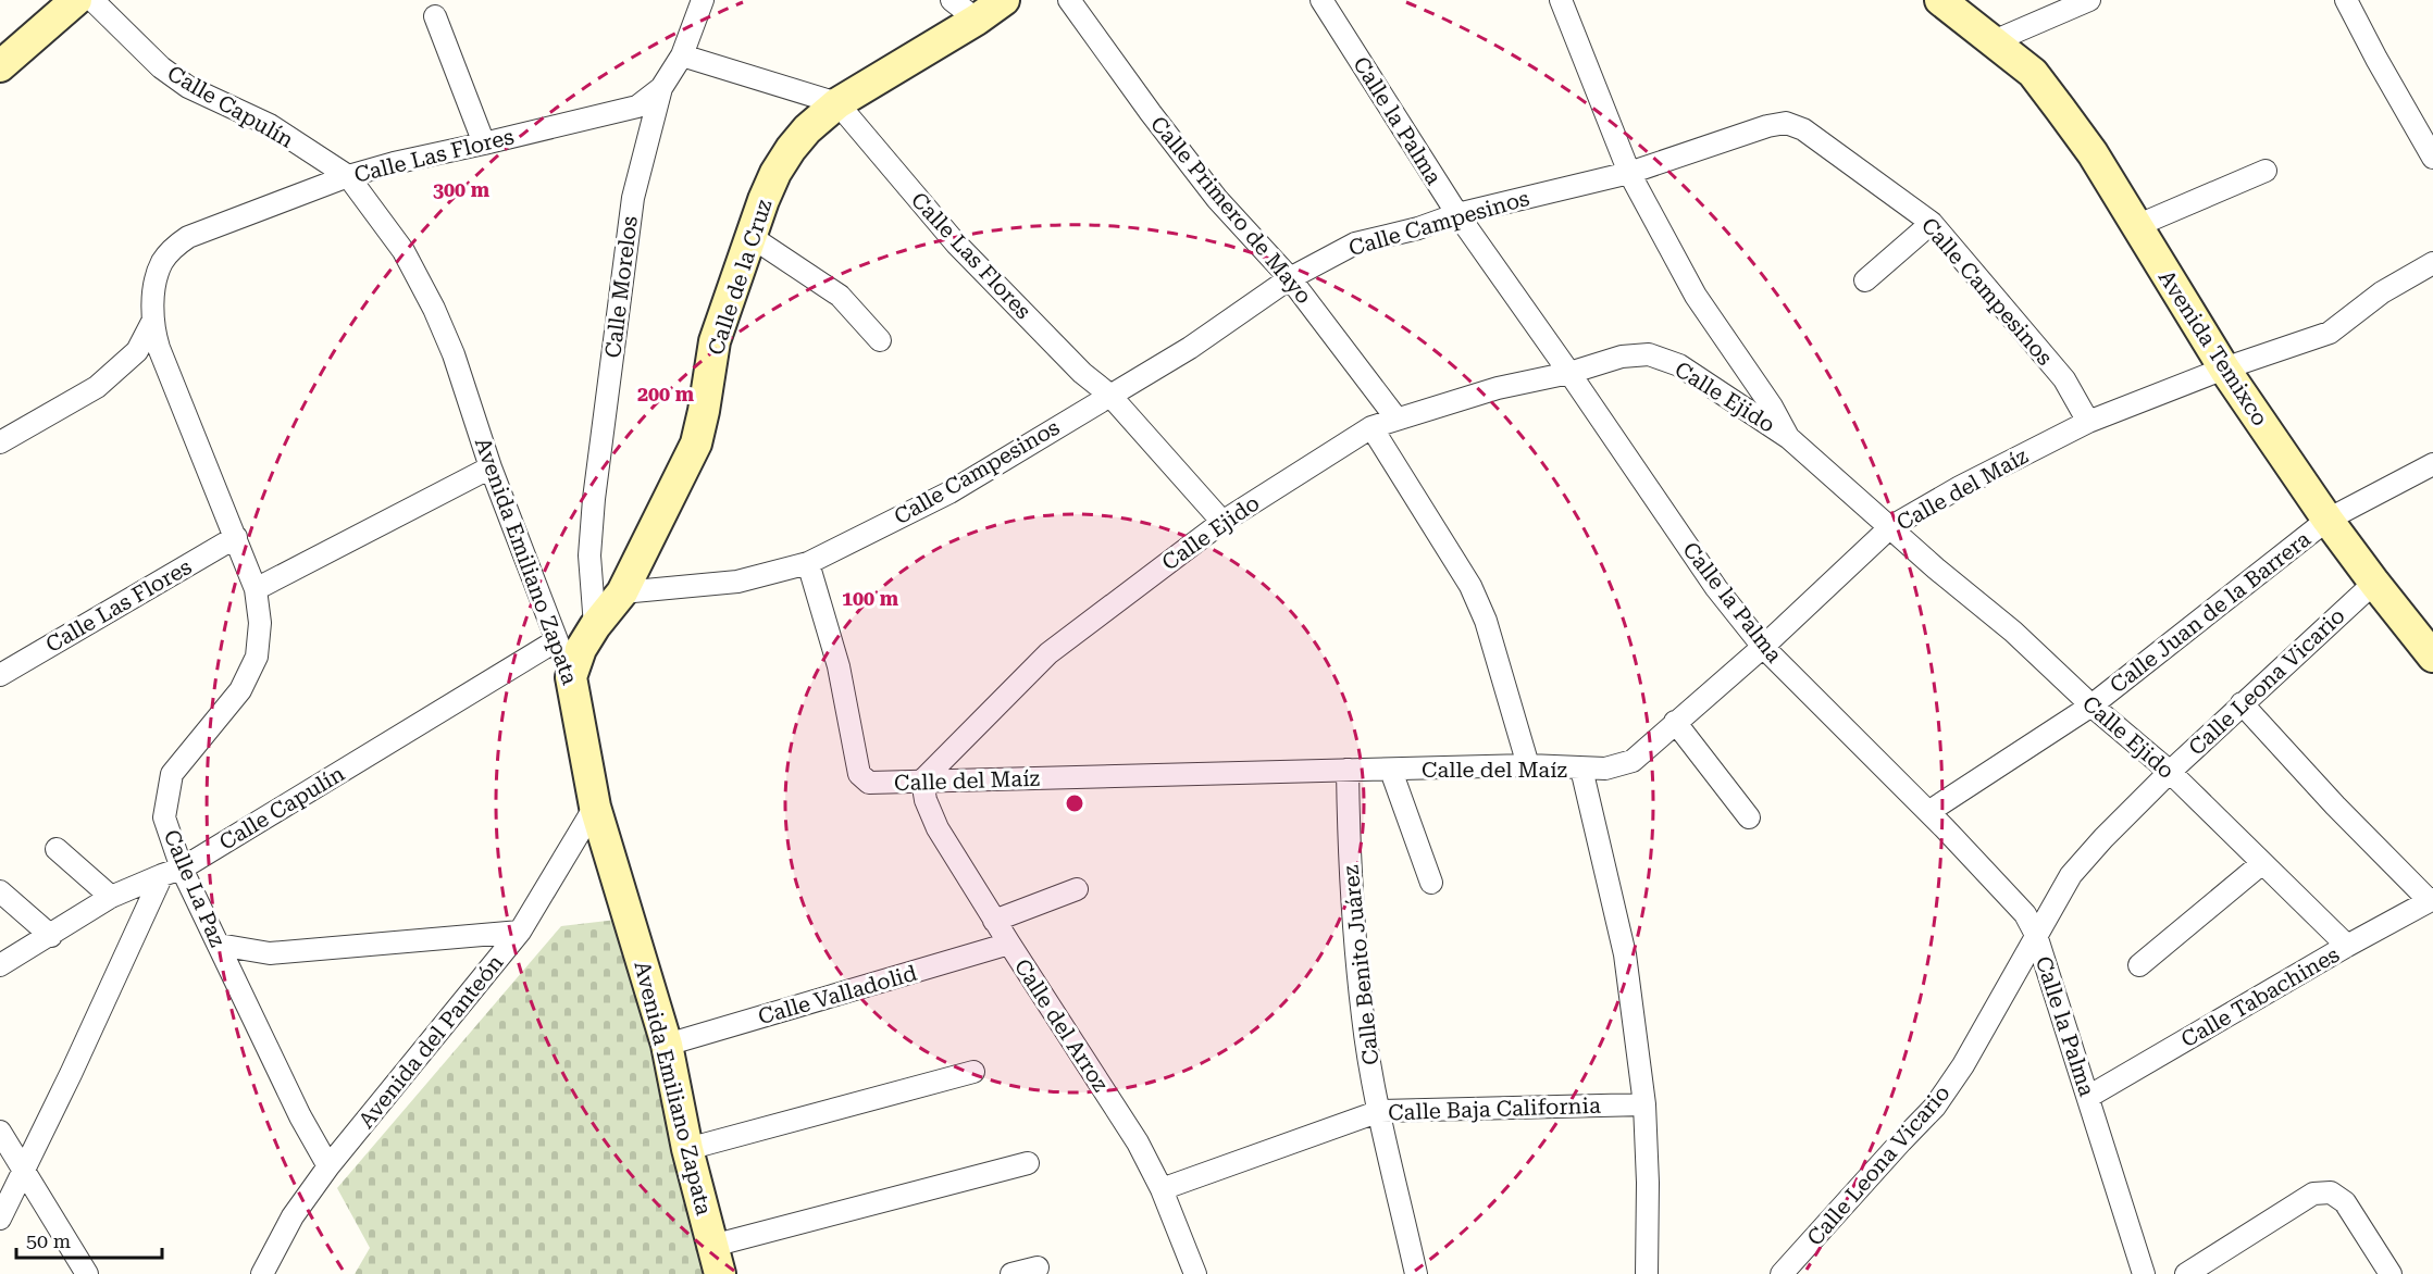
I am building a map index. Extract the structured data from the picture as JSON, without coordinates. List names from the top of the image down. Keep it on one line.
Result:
{"streets":{"main road":["Calle de la Cruz","Avenida Temixco","Avenida Emiliano Zapata"],"street":["Calle Capulín","Calle la Palma","Calle Las Flores","Calle Primero de Mayo","Calle Campesinos","Calle Morelos","Calle Ejido","Calle del Maíz","Calle Juan de la Barrera","Calle Leona Vicario","Calle La Paz","Calle Benito Juárez","Calle Valladolid","Calle Tabachines","Calle del Arroz","Avenida del Panteón","Calle Baja California"]},"crossings":[["Calle Capulín","Calle Las Flores"],["Calle Capulín","Avenida Emiliano Zapata"],["Calle Capulín","Calle La Paz"],["Calle la Palma","Calle Campesinos"],["Calle la Palma","Calle Ejido"],["Calle la Palma","Calle del Maíz"],["Calle la Palma","Calle Juan de la Barrera"],["Calle la Palma","Calle Leona Vicario"],["Calle la Palma","Calle Tabachines"],["Calle Las Flores","Calle Campesinos"],["Calle Las Flores","Calle de la Cruz"],["Calle Las Flores","Calle Morelos"],["Calle Las Flores","Calle Ejido"],["Calle Las Flores","Avenida Emiliano Zapata"],["Calle Las Flores","Calle La Paz"],["Calle Primero de Mayo","Calle Campesinos"],["Calle Primero de Mayo","Calle Ejido"],["Calle Campesinos","Calle de la Cruz"],["Calle Campesinos","Calle del Maíz"],["Calle de la Cruz","Calle Morelos"],["Calle de la Cruz","Avenida Emiliano Zapata"],["Avenida Temixco","Calle del Maíz"],["Avenida Temixco","Calle Juan de la Barrera"],["Avenida Temixco","Calle Leona Vicario"],["Calle Ejido","Calle del Maíz"],["Calle Ejido","Calle Juan de la Barrera"],["Calle Ejido","Calle Leona Vicario"],["Calle Ejido","Calle Tabachines"],["Calle Ejido","Calle del Arroz"],["Calle del Maíz","Calle Benito Juárez"],["Calle del Maíz","Calle del Arroz"],["Avenida Emiliano Zapata","Calle Valladolid"],["Avenida Emiliano Zapata","Avenida del Panteón"],["Calle La Paz","Avenida del Panteón"],["Calle Benito Juárez","Calle Baja California"],["Calle Valladolid","Calle del Arroz"],["Calle del Arroz","Calle Baja California"]],"scale_bar":"50 m","rings":["300 m","200 m","100 m"]}
